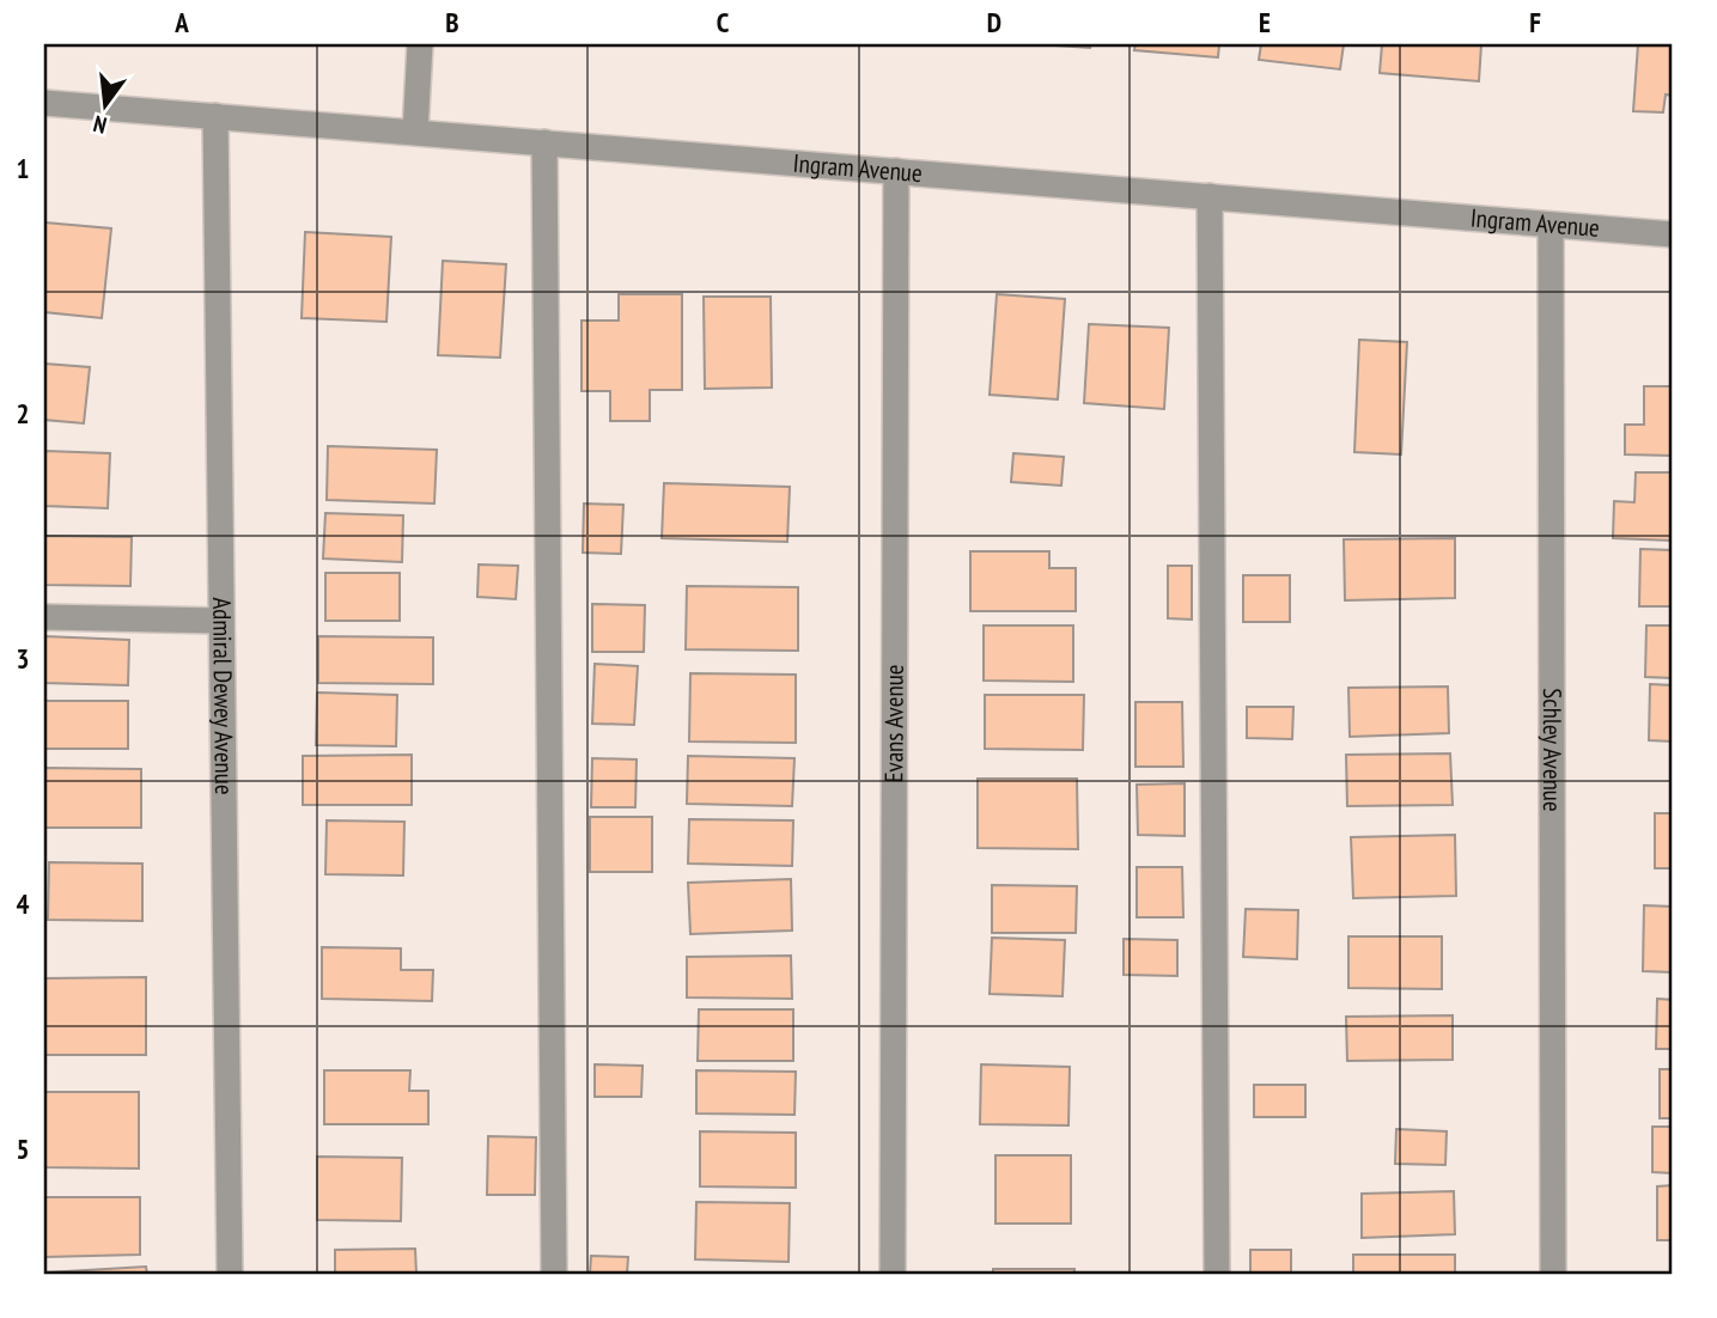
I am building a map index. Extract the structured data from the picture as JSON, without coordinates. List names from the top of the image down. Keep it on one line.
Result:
{"streets":{"street":["Ingram Avenue","Admiral Dewey Avenue","Evans Avenue","Schley Avenue"]},"crossings":[["Ingram Avenue","Admiral Dewey Avenue"],["Ingram Avenue","Evans Avenue"],["Ingram Avenue","Schley Avenue"]],"north":"bottom","grid":{"columns":["A","B","C","D","E","F"],"rows":["1","2","3","4","5"]}}
